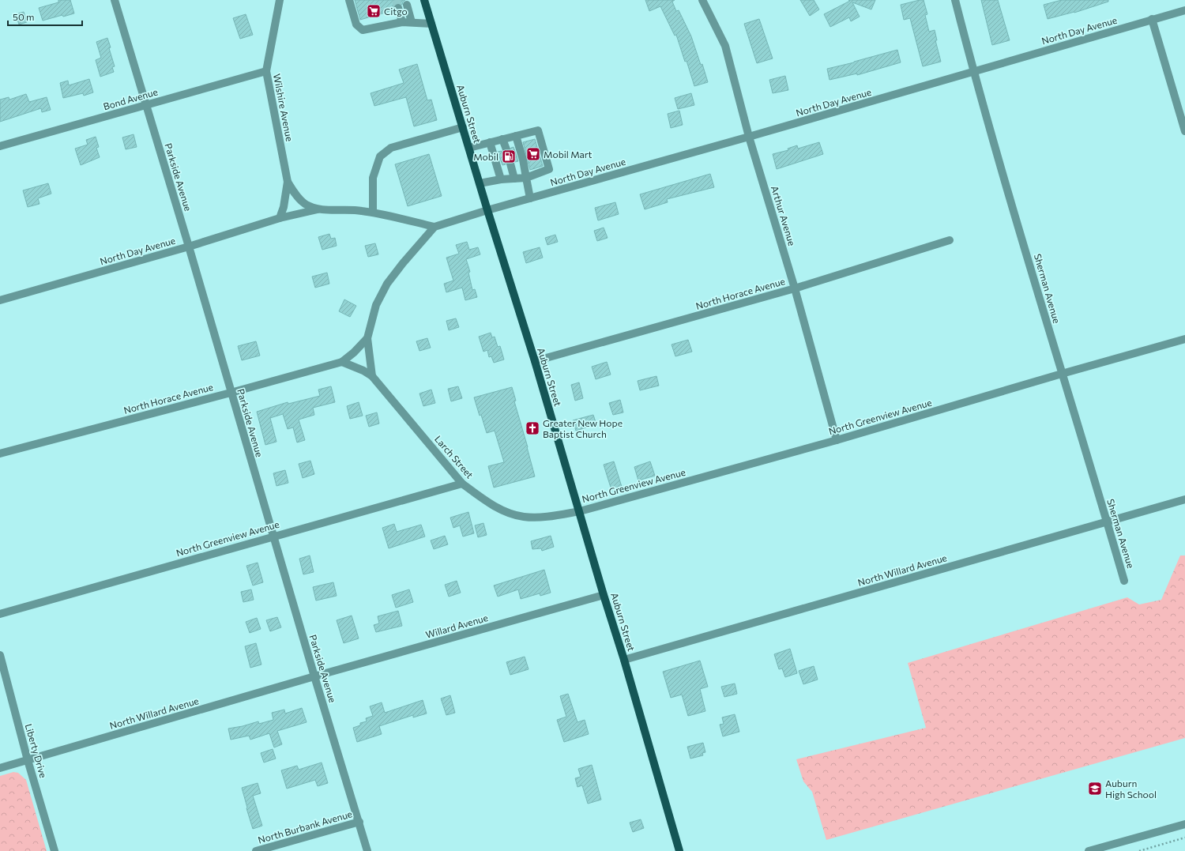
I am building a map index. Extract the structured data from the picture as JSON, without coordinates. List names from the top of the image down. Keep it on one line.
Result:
{"streets":{"main road":["Auburn Street"],"street":["North Day Avenue","Bond Avenue","Wilshire Avenue","Parkside Avenue","Arthur Avenue","Sherman Avenue","North Horace Avenue","North Greenview Avenue","Larch Street","North Willard Avenue","Willard Avenue","Liberty Drive","North Burbank Avenue"]},"crossings":[["North Day Avenue","Wilshire Avenue"],["North Day Avenue","Auburn Street"],["North Day Avenue","Parkside Avenue"],["North Day Avenue","Arthur Avenue"],["North Day Avenue","Sherman Avenue"],["Bond Avenue","Wilshire Avenue"],["Bond Avenue","Parkside Avenue"],["Auburn Street","North Horace Avenue"],["Auburn Street","North Greenview Avenue"],["Auburn Street","Larch Street"],["Auburn Street","North Willard Avenue"],["Auburn Street","Willard Avenue"],["Parkside Avenue","North Horace Avenue"],["Parkside Avenue","North Greenview Avenue"],["Parkside Avenue","North Willard Avenue"],["Parkside Avenue","Willard Avenue"],["Parkside Avenue","North Burbank Avenue"],["Arthur Avenue","North Horace Avenue"],["Arthur Avenue","North Greenview Avenue"],["Sherman Avenue","North Greenview Avenue"],["Sherman Avenue","North Willard Avenue"],["North Horace Avenue","Larch Street"],["North Greenview Avenue","Larch Street"],["North Willard Avenue","Willard Avenue"],["North Willard Avenue","Liberty Drive"]],"places":{"supermarket":["Citgo","Mobil Mart"],"fuel station":["Mobil"],"church":["Greater New Hope Baptist Church"],"school or university":["Auburn High School"]},"scale_bar":"50 m"}
